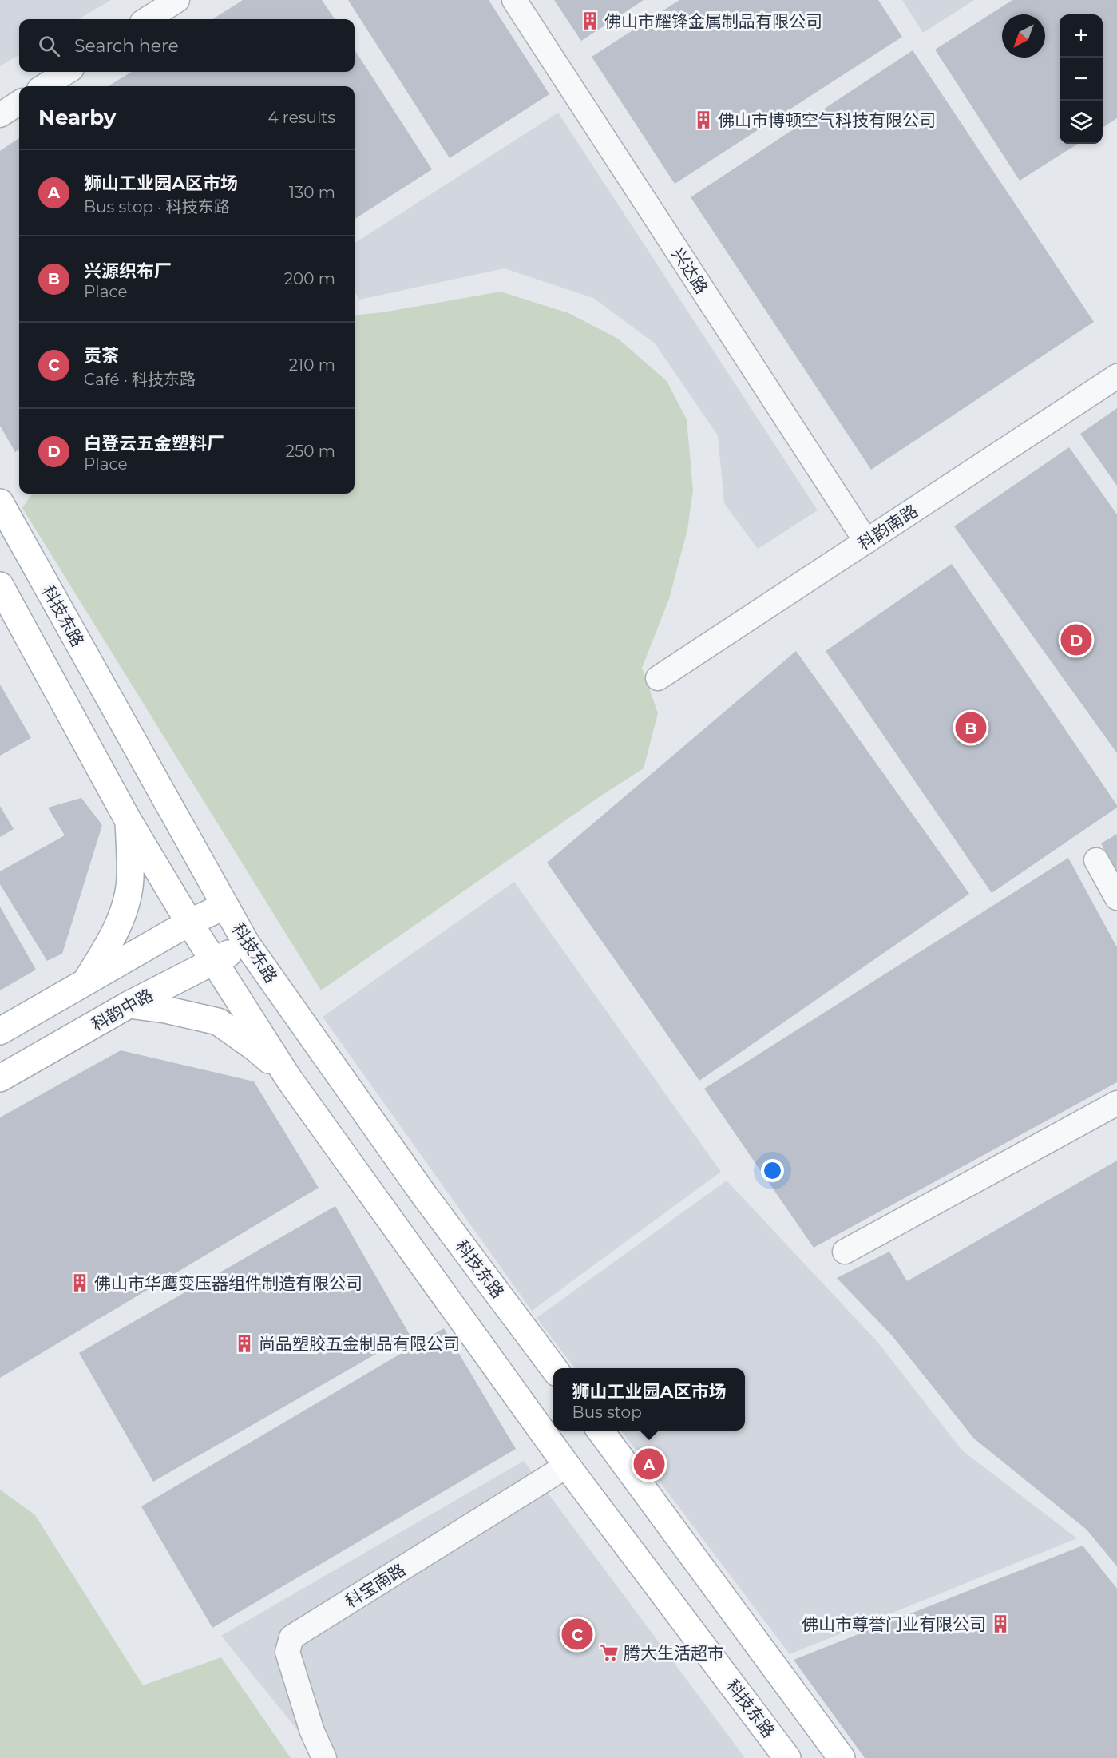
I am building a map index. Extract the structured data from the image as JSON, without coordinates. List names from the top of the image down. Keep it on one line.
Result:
{"streets":{"main road":["科技东路","科韵中路"],"street":["兴达路","科韵南路","科宝南路"]},"crossings":[["兴达路","科韵南路"],["科技东路","科韵中路"],["科技东路","科宝南路"]],"places":{"building":["佛山市耀锋金属制品有限公司","佛山市博顿空气科技有限公司","佛山市华鹰变压器组件制造有限公司","尚品塑胶五金制品有限公司","佛山市尊誉门业有限公司"],"supermarket":["腾大生活超市"]},"north":"bottom left","page":{"map_buttons":["+","−"],"search":"Search here","heading":["Nearby","4 results"],"list":[{"mark":"A","name":"狮山工业园A区市场","note":"Bus stop · 科技东路","value":"130 m"},{"mark":"B","name":"兴源织布厂","note":"Place","value":"200 m"},{"mark":"C","name":"贡茶","note":"Café · 科技东路","value":"210 m"},{"mark":"D","name":"白登云五金塑料厂","note":"Place","value":"250 m"}],"pins":["D","B","A","C"],"popup":["狮山工业园A区市场","Bus stop"]}}
